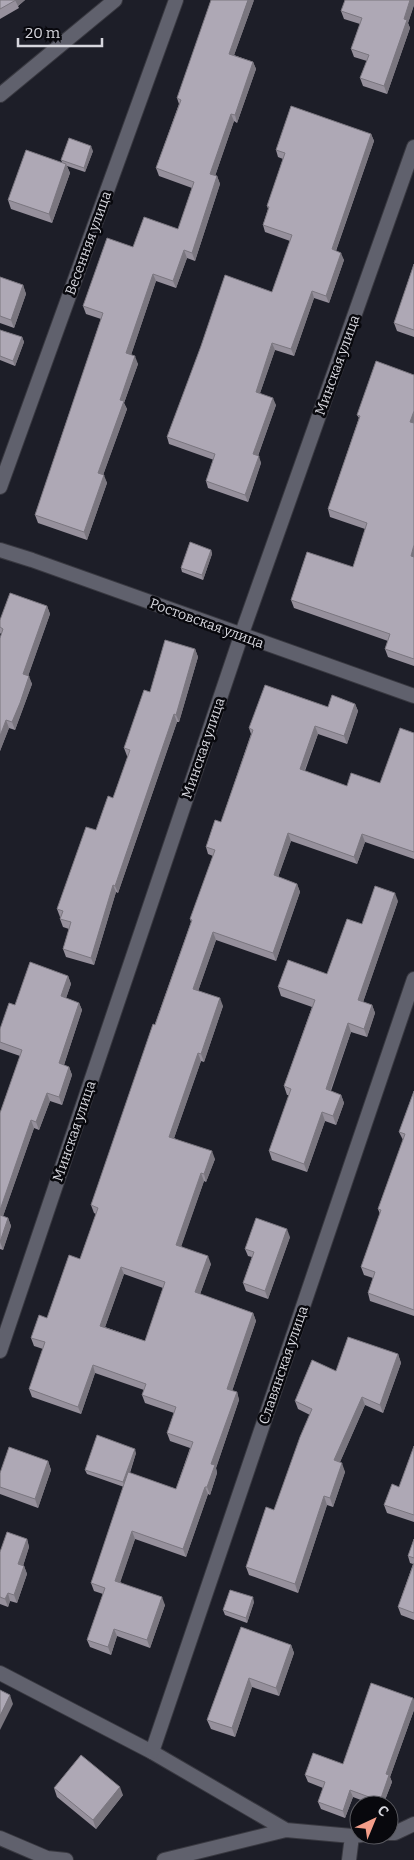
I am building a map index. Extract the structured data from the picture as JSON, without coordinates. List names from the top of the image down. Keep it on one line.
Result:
{"streets":{"street":["Весенняя улица","Минская улица","Ростовская улица","Славянская улица"]},"crossings":[["Минская улица","Ростовская улица"]],"scale_bar":"20 m","north":"top right"}
